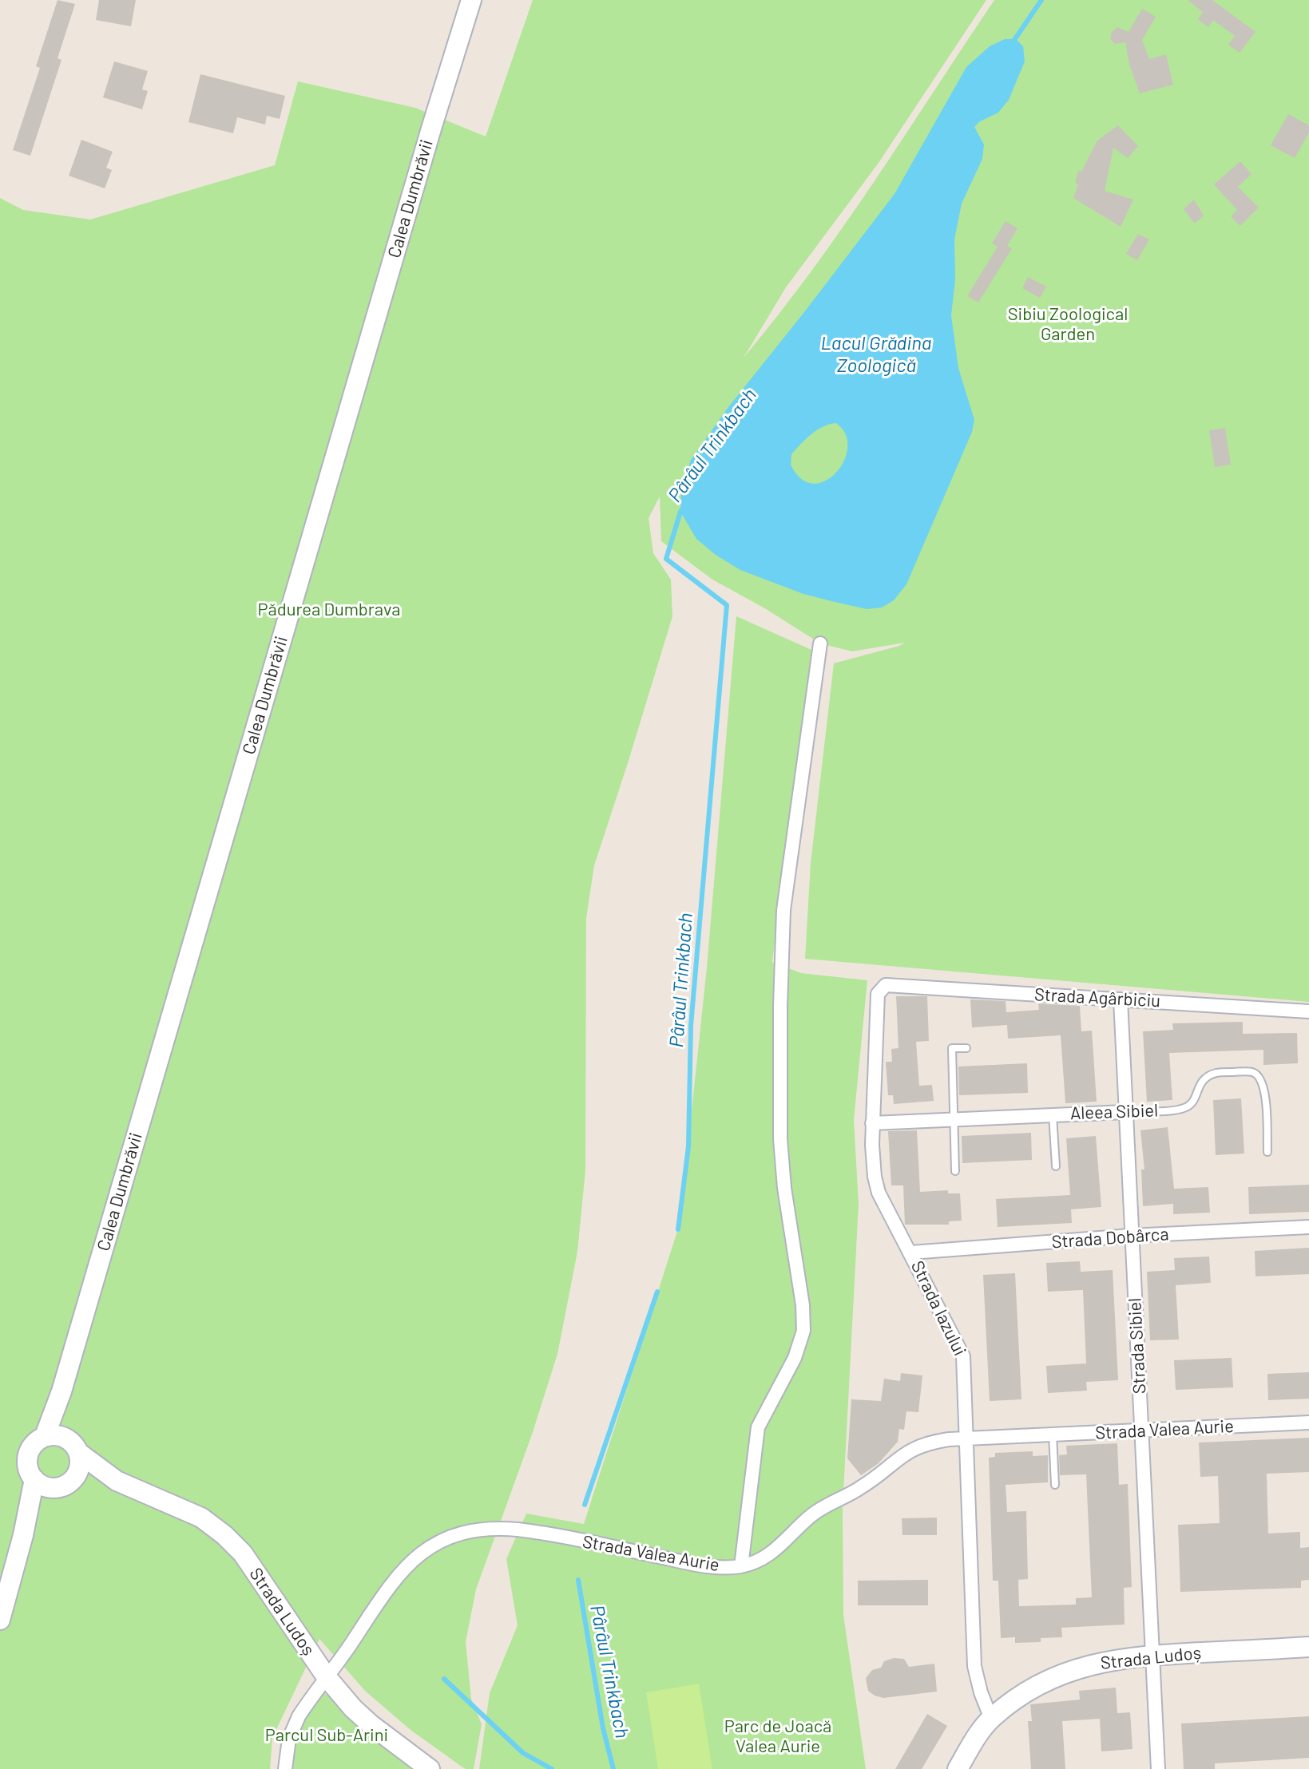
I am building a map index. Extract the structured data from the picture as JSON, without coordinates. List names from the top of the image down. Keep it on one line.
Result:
{"streets":{"main road":["Calea Dumbrăvii","Strada Ludoș"],"street":["Strada Agârbiciu","Aleea Sibiel","Strada Dobârca","Strada Iazului","Strada Sibiel","Strada Valea Aurie"]},"crossings":[["Calea Dumbrăvii","Strada Ludoș"],["Strada Agârbiciu","Strada Iazului"],["Strada Agârbiciu","Strada Sibiel"],["Aleea Sibiel","Strada Iazului"],["Aleea Sibiel","Strada Sibiel"],["Strada Dobârca","Strada Iazului"],["Strada Dobârca","Strada Sibiel"],["Strada Iazului","Strada Valea Aurie"],["Strada Iazului","Strada Ludoș"],["Strada Sibiel","Strada Valea Aurie"],["Strada Sibiel","Strada Ludoș"],["Strada Valea Aurie","Strada Ludoș"]],"water":["Lacul Grădina Zoologică","Pârâul Trinkbach"],"parks":["Sibiu Zoological Garden","Pădurea Dumbrava","Parc de Joacă Valea Aurie","Parcul Sub-Arini"]}
